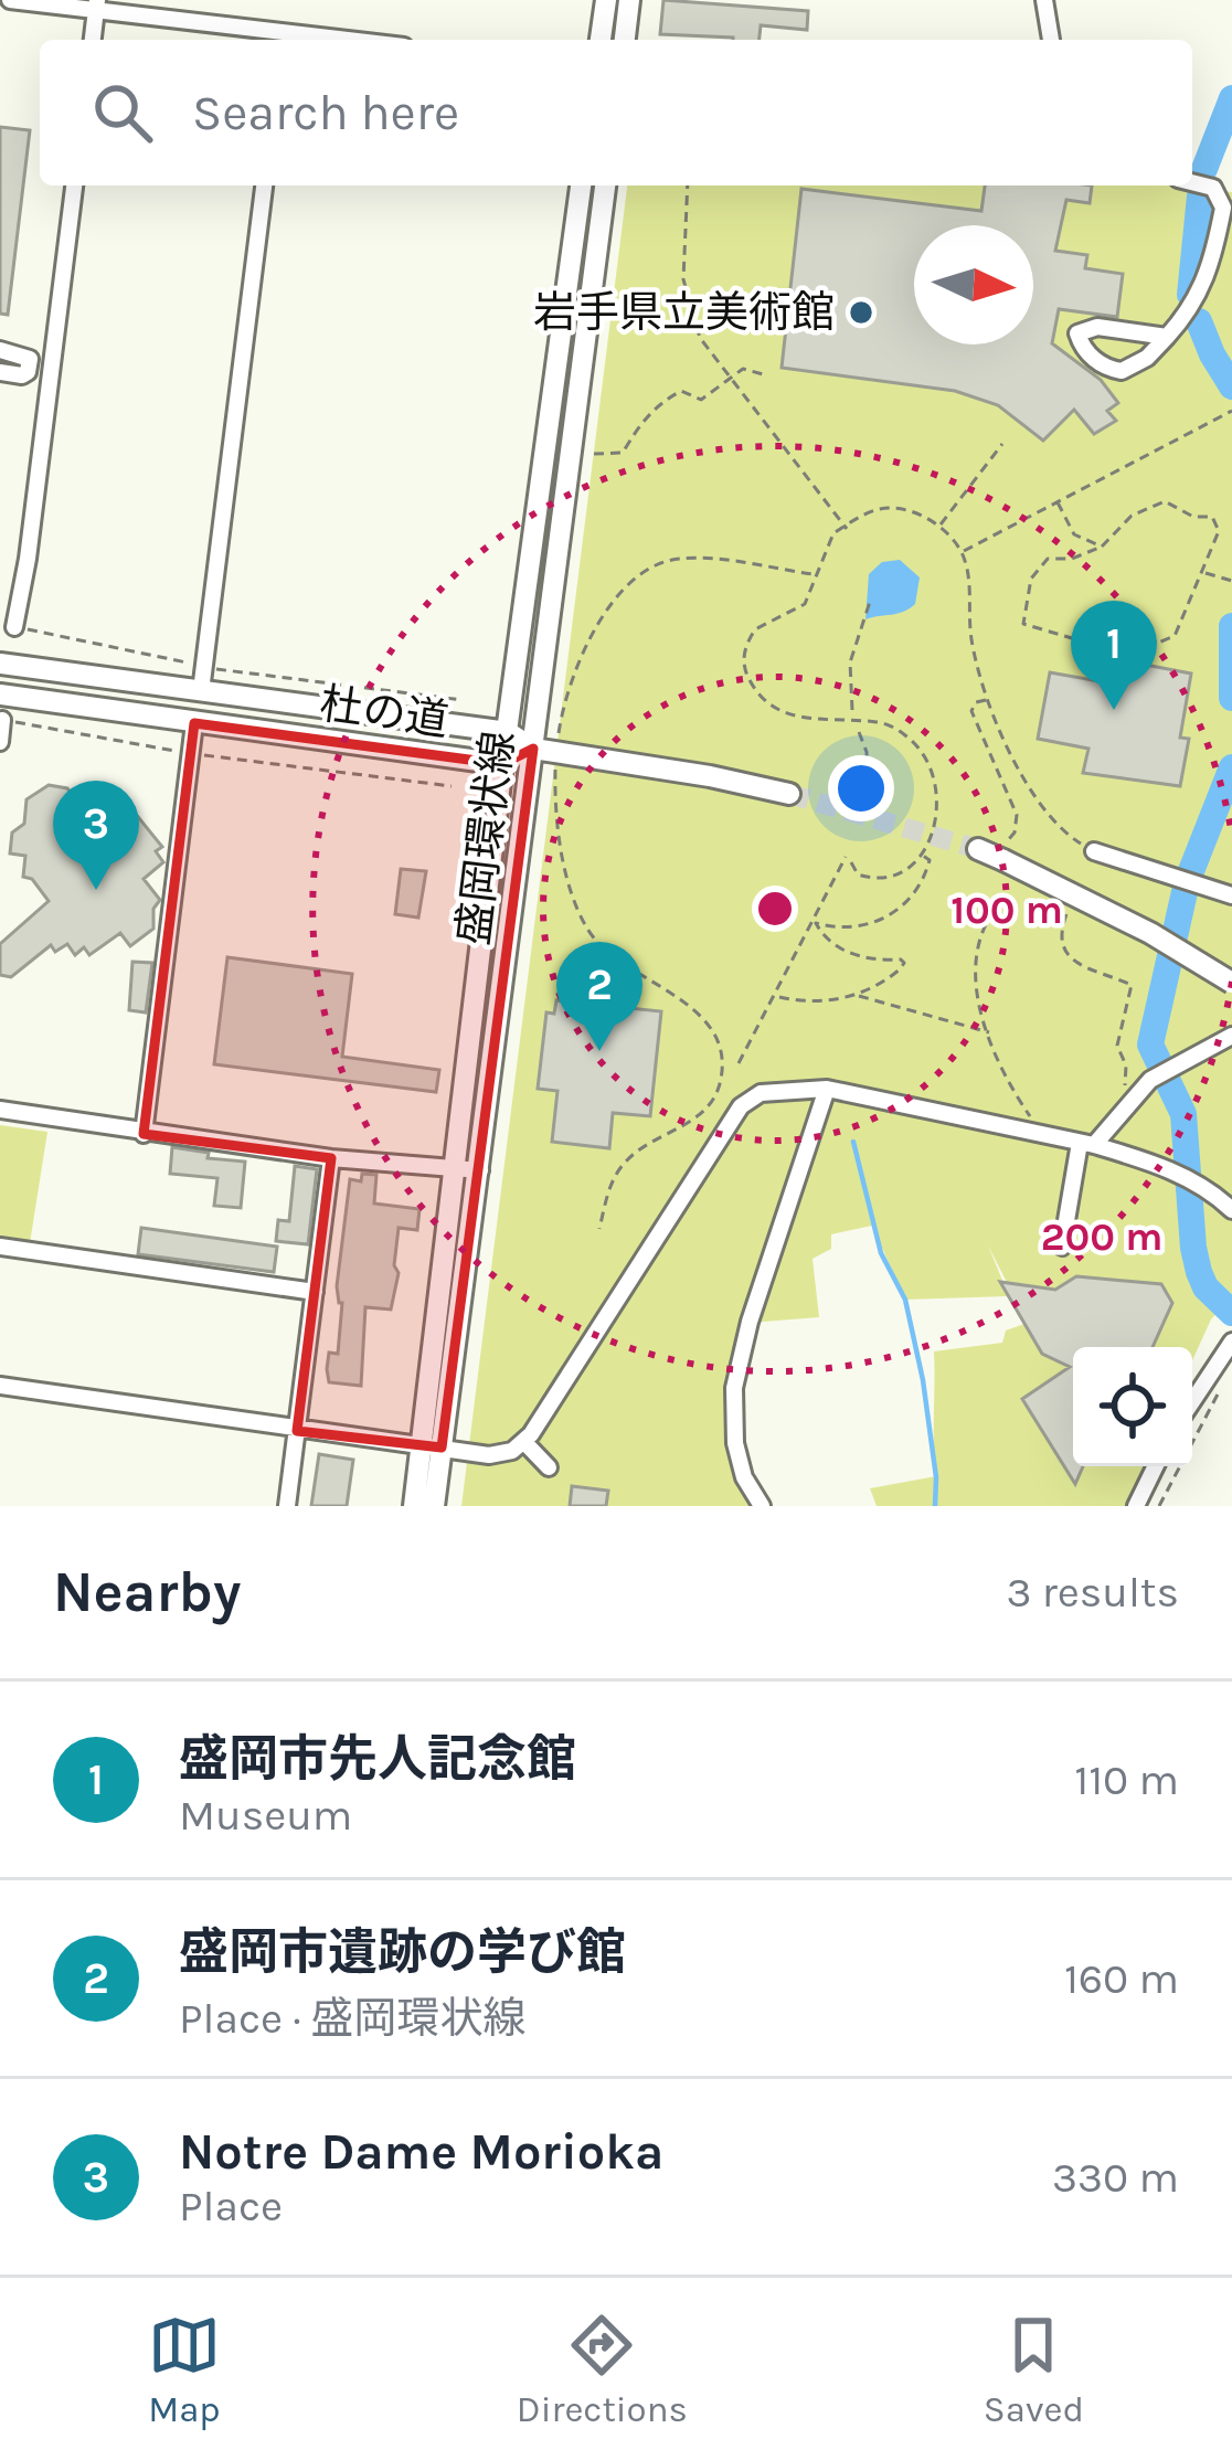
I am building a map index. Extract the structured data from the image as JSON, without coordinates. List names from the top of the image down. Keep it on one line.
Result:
{"streets":{"main road":["杜の道","盛岡環状線"]},"crossings":[["杜の道","盛岡環状線"]],"places":["岩手県立美術館"],"north":"right","page":{"search":"Search here","pins":["1","3","2"],"heading":["Nearby","3 results"],"list":[{"mark":"1","name":"盛岡市先人記念館","note":"Museum","value":"110 m"},{"mark":"2","name":"盛岡市遺跡の学び館","note":"Place · 盛岡環状線","value":"160 m"},{"mark":"3","name":"Notre Dame Morioka","note":"Place","value":"330 m"}],"nav":["Map","Directions","Saved"]},"rings":["100 m","200 m"]}
